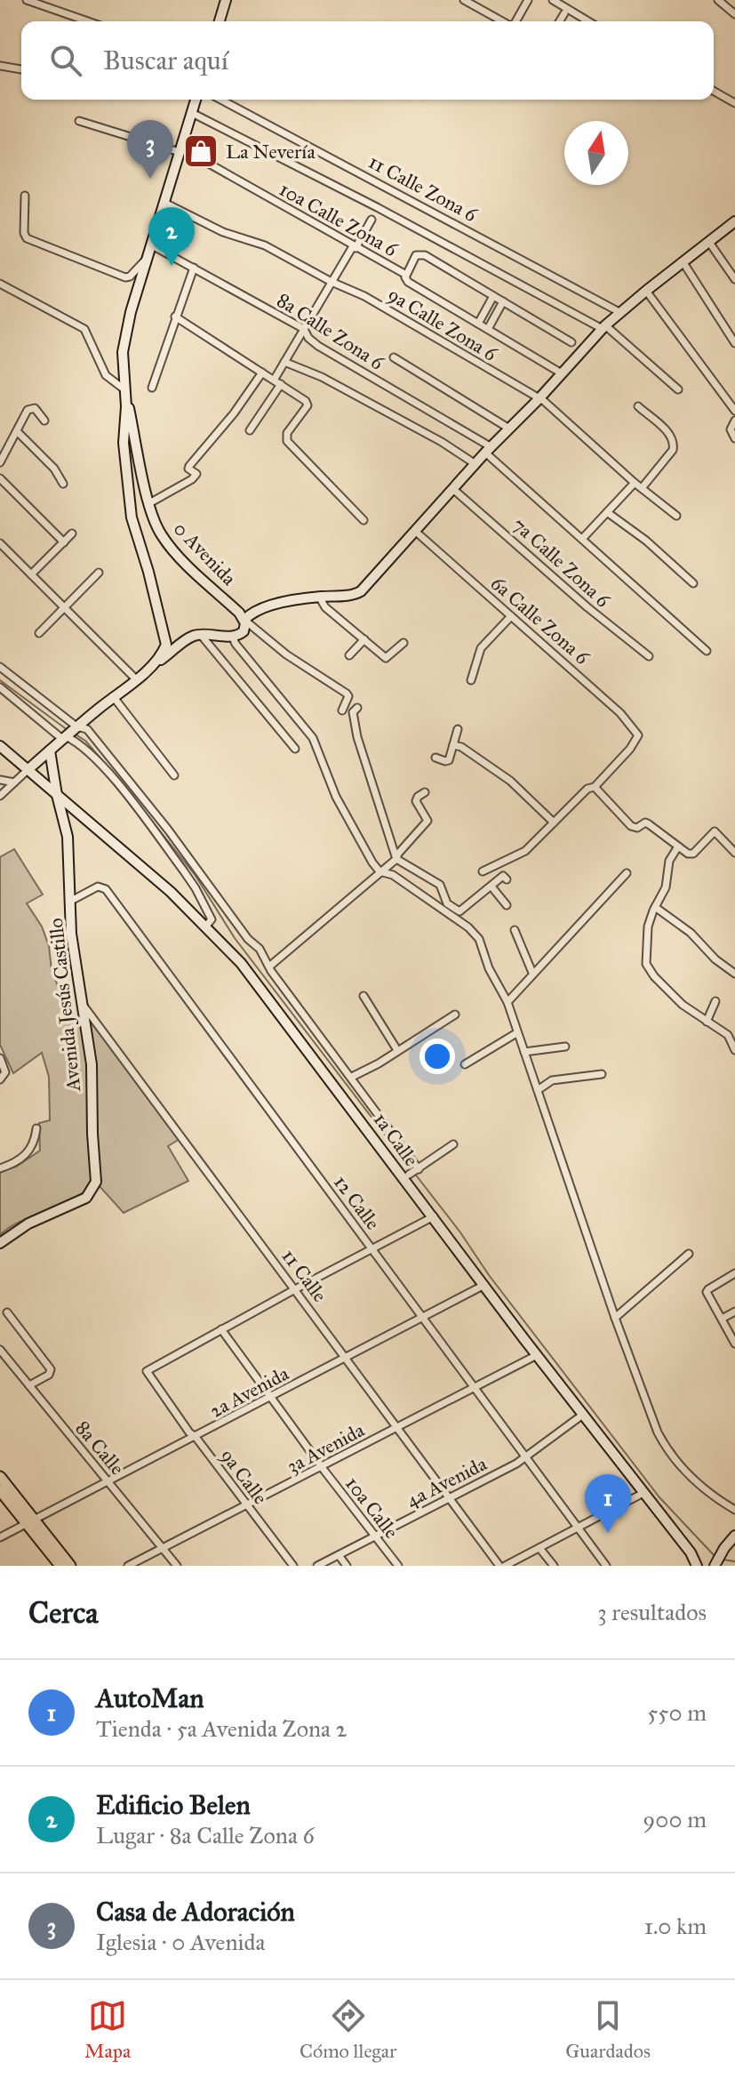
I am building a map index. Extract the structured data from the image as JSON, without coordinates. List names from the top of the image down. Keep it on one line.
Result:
{"streets":{"street":["11 Calle Zona 6","10a Calle Zona 6","9a Calle Zona 6","8a Calle Zona 6","0 Avenida","7a Calle Zona 6","6a Calle Zona 6","Avenida Jesús Castillo","1a Calle","12 Calle","11 Calle","2a Avenida","8a Calle","3a Avenida","9a Calle","4a Avenida","10a Calle"]},"crossings":[["10a Calle Zona 6","0 Avenida"],["9a Calle Zona 6","0 Avenida"],["8a Calle Zona 6","0 Avenida"],["Avenida Jesús Castillo","1a Calle"],["Avenida Jesús Castillo","12 Calle"],["Avenida Jesús Castillo","11 Calle"],["1a Calle","2a Avenida"],["1a Calle","3a Avenida"],["1a Calle","4a Avenida"],["12 Calle","2a Avenida"],["12 Calle","3a Avenida"],["12 Calle","4a Avenida"],["11 Calle","2a Avenida"],["11 Calle","3a Avenida"],["11 Calle","4a Avenida"],["2a Avenida","8a Calle"],["2a Avenida","9a Calle"],["2a Avenida","10a Calle"],["8a Calle","3a Avenida"],["3a Avenida","9a Calle"],["3a Avenida","10a Calle"],["9a Calle","10a Calle"],["4a Avenida","10a Calle"]],"places":{"shop":["La Nevería"]},"north":"top","page":{"search":"Buscar aquí","pins":["3","2","1"],"heading":["Cerca","3 resultados"],"list":[{"mark":"1","name":"AutoMan","note":"Tienda · 5a Avenida Zona 2","value":"550 m"},{"mark":"2","name":"Edificio Belen","note":"Lugar · 8a Calle Zona 6","value":"900 m"},{"mark":"3","name":"Casa de Adoración","note":"Iglesia · 0 Avenida","value":"1.0 km"}],"nav":["Mapa","Cómo llegar","Guardados"]}}
